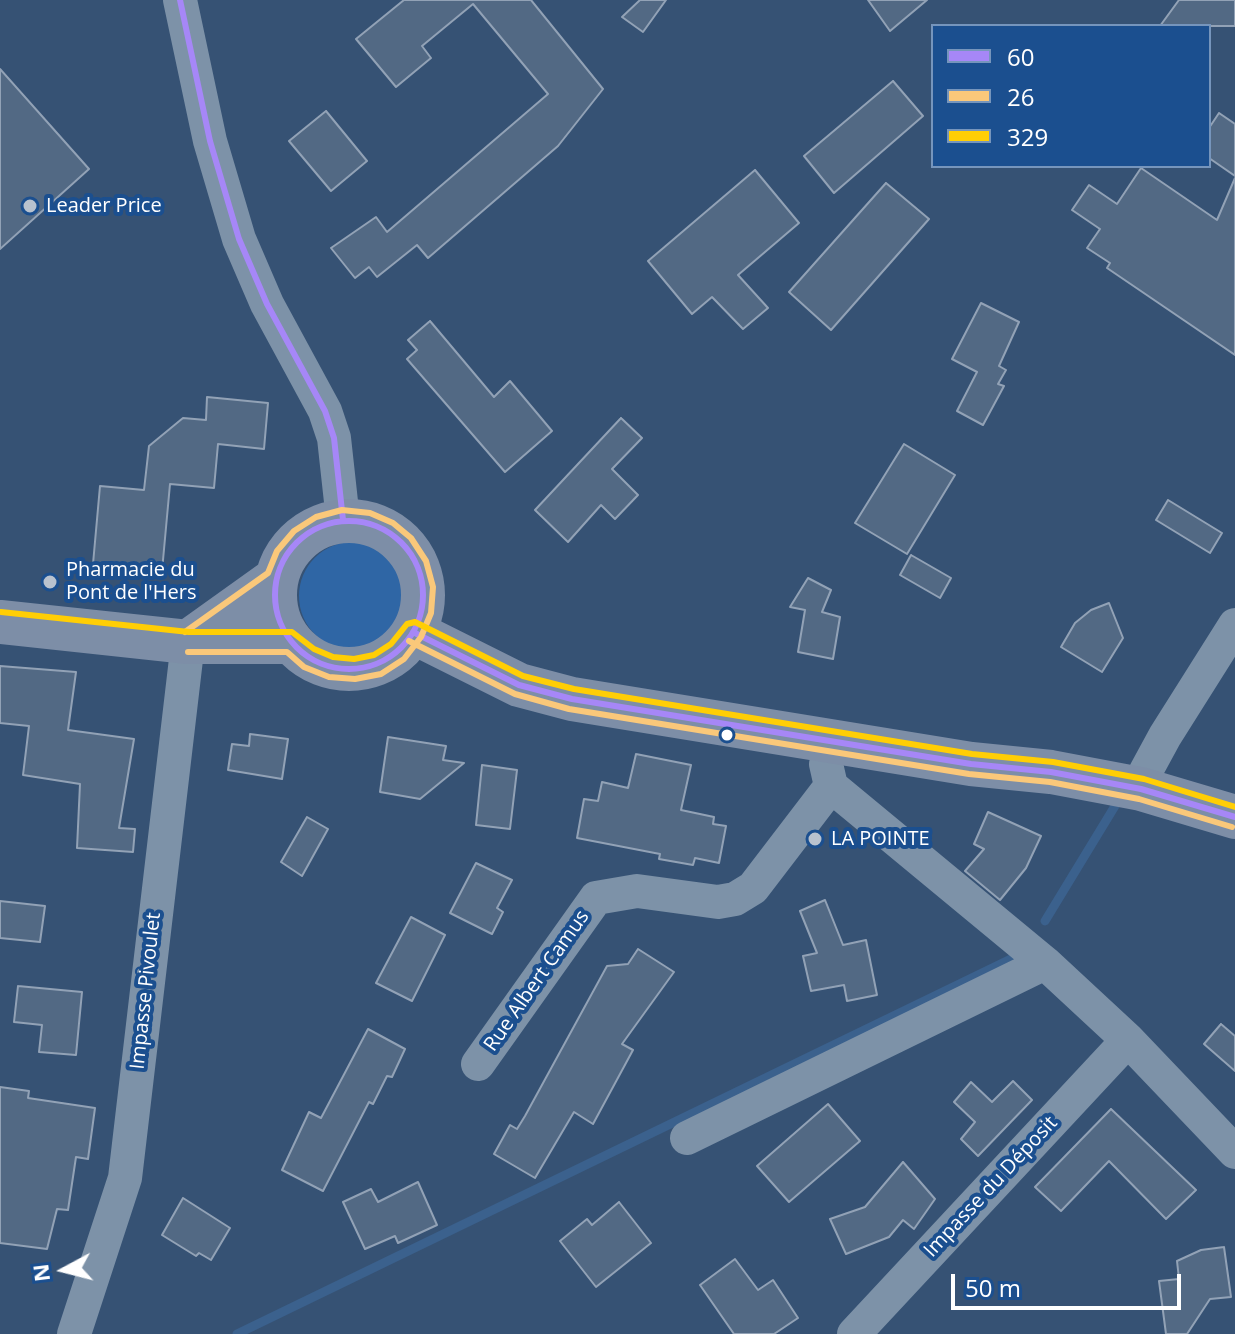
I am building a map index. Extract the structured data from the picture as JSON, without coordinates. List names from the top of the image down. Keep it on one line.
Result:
{"streets":{"street":["Rue Albert Camus","Impasse Pivoulet","Impasse du Déposit"]},"places":["Leader Price","Pharmacie du Pont de l'Hers","LA POINTE"],"lines":["transit line 60","transit line 26","transit line 329"],"legend":["60","26","329"],"scale_bar":"50 m","north":"left"}
